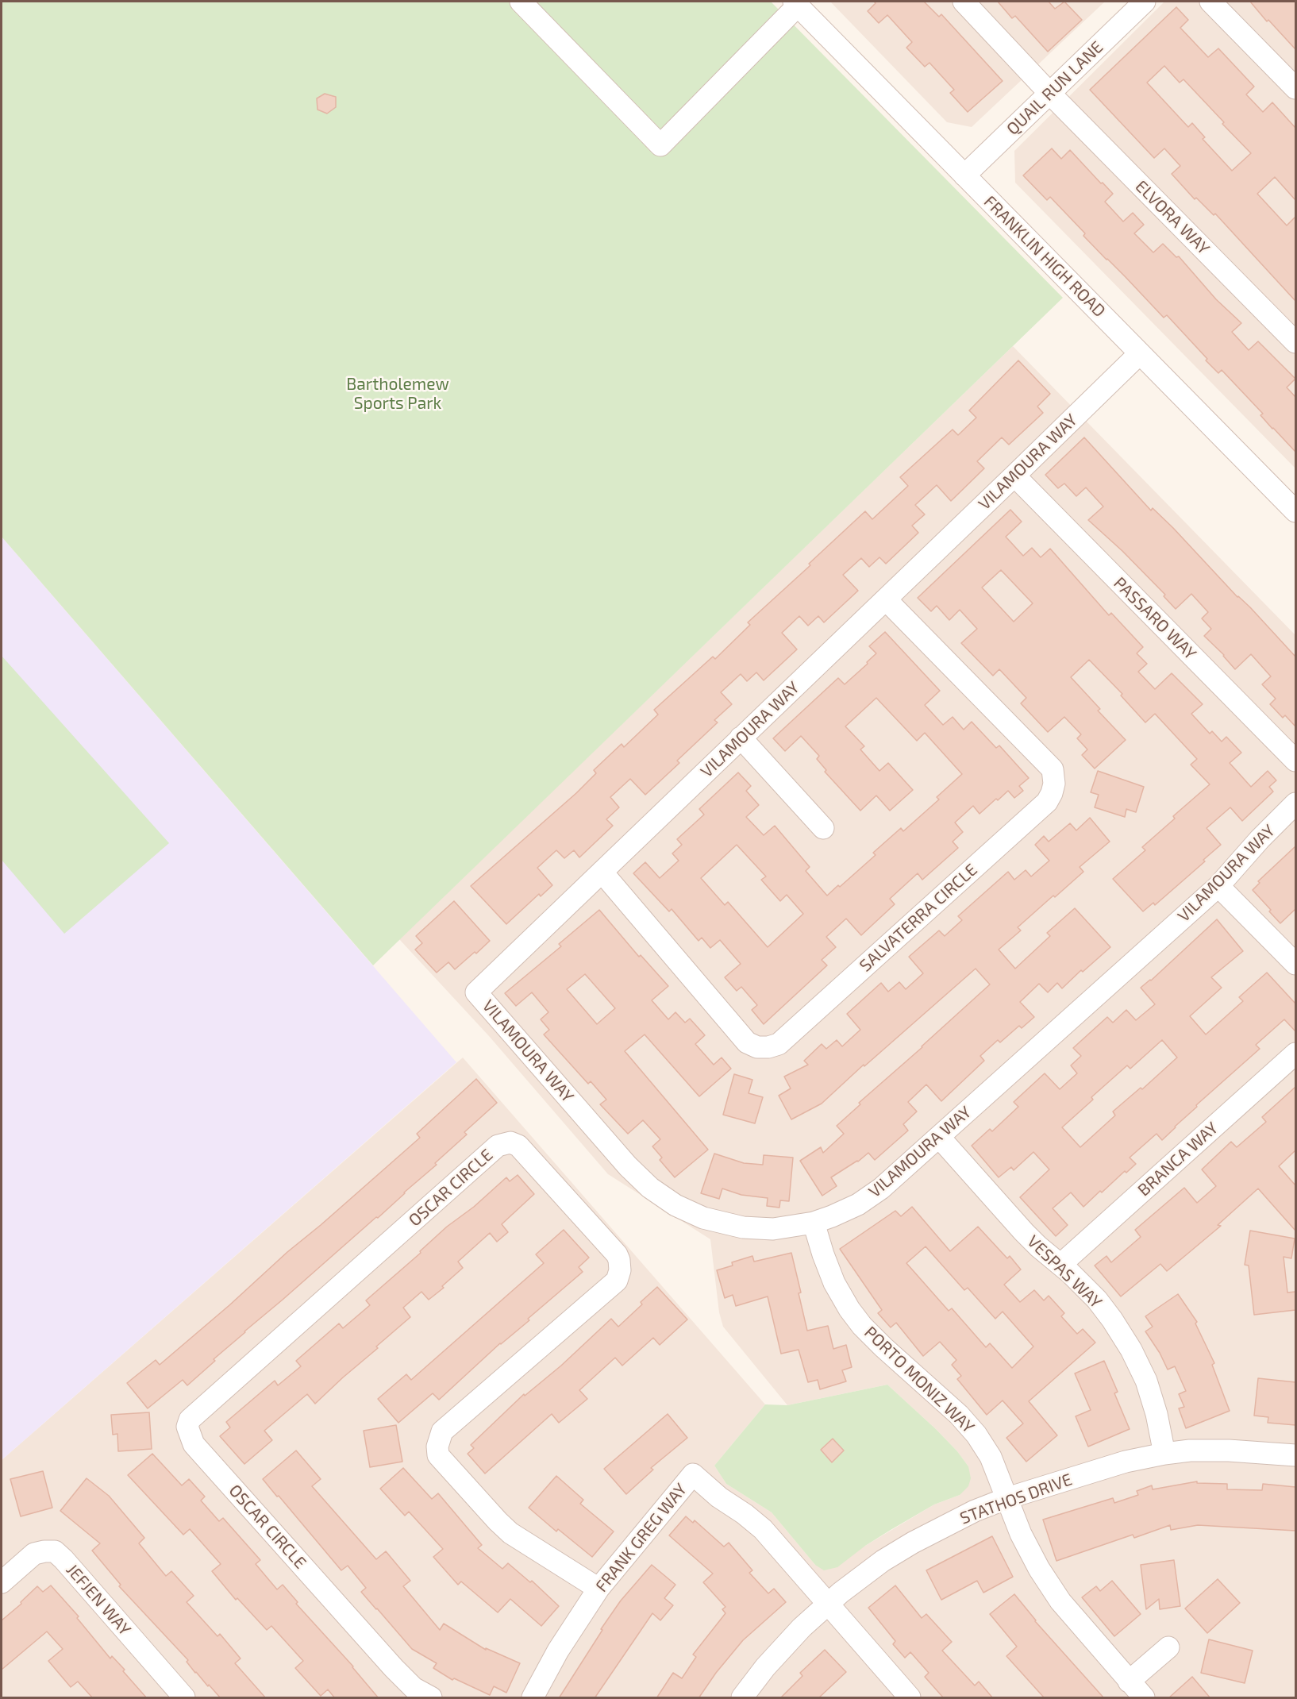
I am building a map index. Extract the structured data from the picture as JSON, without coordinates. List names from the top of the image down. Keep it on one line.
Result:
{"streets":{"street":["QUAIL RUN LANE","ELVORA WAY","FRANKLIN HIGH ROAD","VILAMOURA WAY","PASSARO WAY","SALVATERRA CIRCLE","BRANCA WAY","OSCAR CIRCLE","VESPAS WAY","PORTO MONIZ WAY","STATHOS DRIVE","FRANK GREG WAY","JEFJEN WAY"]},"crossings":[["QUAIL RUN LANE","ELVORA WAY"],["QUAIL RUN LANE","FRANKLIN HIGH ROAD"],["FRANKLIN HIGH ROAD","VILAMOURA WAY"],["VILAMOURA WAY","PASSARO WAY"],["VILAMOURA WAY","SALVATERRA CIRCLE"],["VILAMOURA WAY","VESPAS WAY"],["VILAMOURA WAY","PORTO MONIZ WAY"],["BRANCA WAY","VESPAS WAY"],["OSCAR CIRCLE","FRANK GREG WAY"],["VESPAS WAY","STATHOS DRIVE"],["PORTO MONIZ WAY","STATHOS DRIVE"],["STATHOS DRIVE","FRANK GREG WAY"]],"parks":["Bartholemew Sports Park"]}
